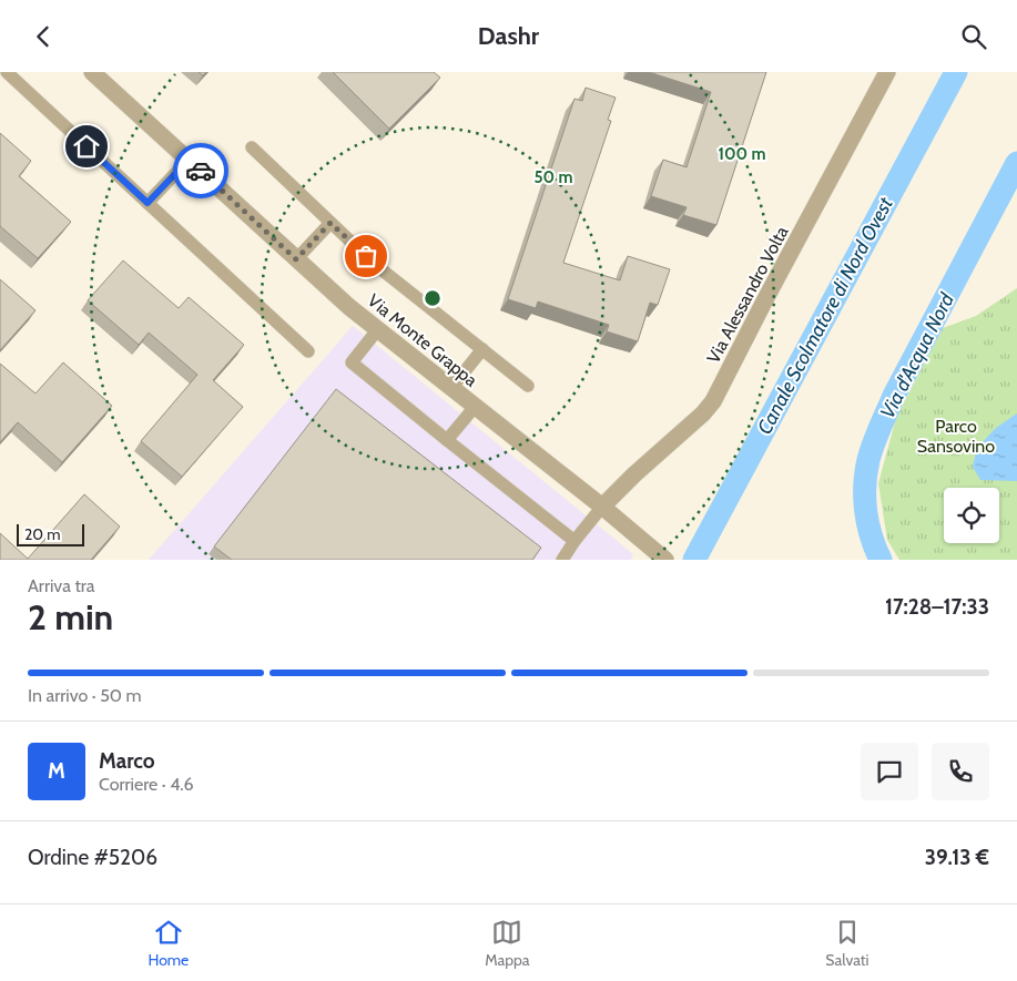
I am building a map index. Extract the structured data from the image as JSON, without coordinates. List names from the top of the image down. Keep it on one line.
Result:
{"streets":{"street":["Via Alessandro Volta","Via Monte Grappa"]},"crossings":[["Via Alessandro Volta","Via Monte Grappa"]],"water":["Canale Scolmatore di Nord Ovest","Via d'Acqua Nord"],"parks":["Parco Sansovino"],"scale_bar":"20 m","page":{"header":"Dashr","scale":"20 m","heading":["2 min","Arriva tra","17:28–17:33"],"panel":["Marco","Corriere · 4.6","Ordine #5206","39.13 €"],"bar":"In arrivo · 50 m","round":"M","tabs":["Home","Mappa","Salvati"]},"rings":["100 m","50 m"]}
